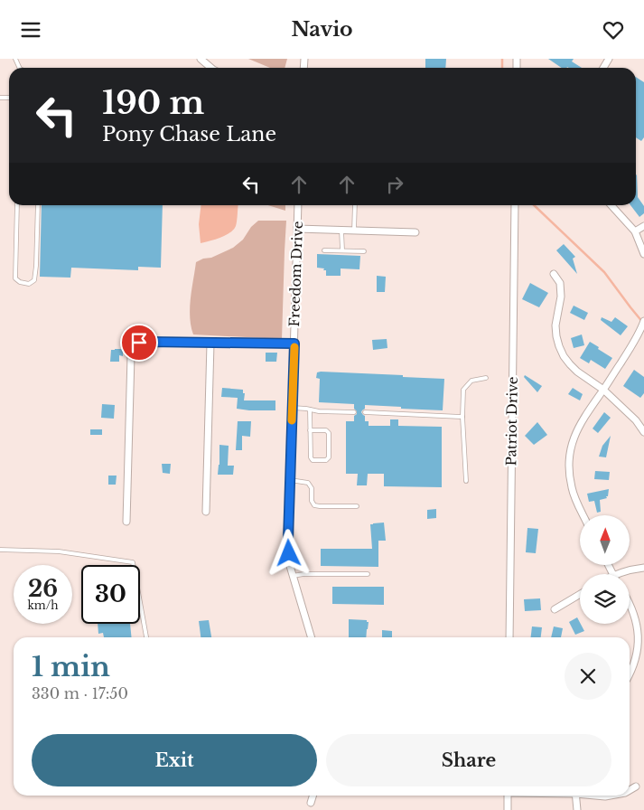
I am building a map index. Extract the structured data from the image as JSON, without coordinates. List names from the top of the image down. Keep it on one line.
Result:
{"streets":{"street":["Freedom Drive","Patriot Drive"]},"north":"top","page":{"header":"Navio","turn":["190 m","Pony Chase Lane"],"speed":"26 km/h","limit":"30","heading":["1 min","330 m · 17:50"],"buttons":["Exit","Share"]}}
